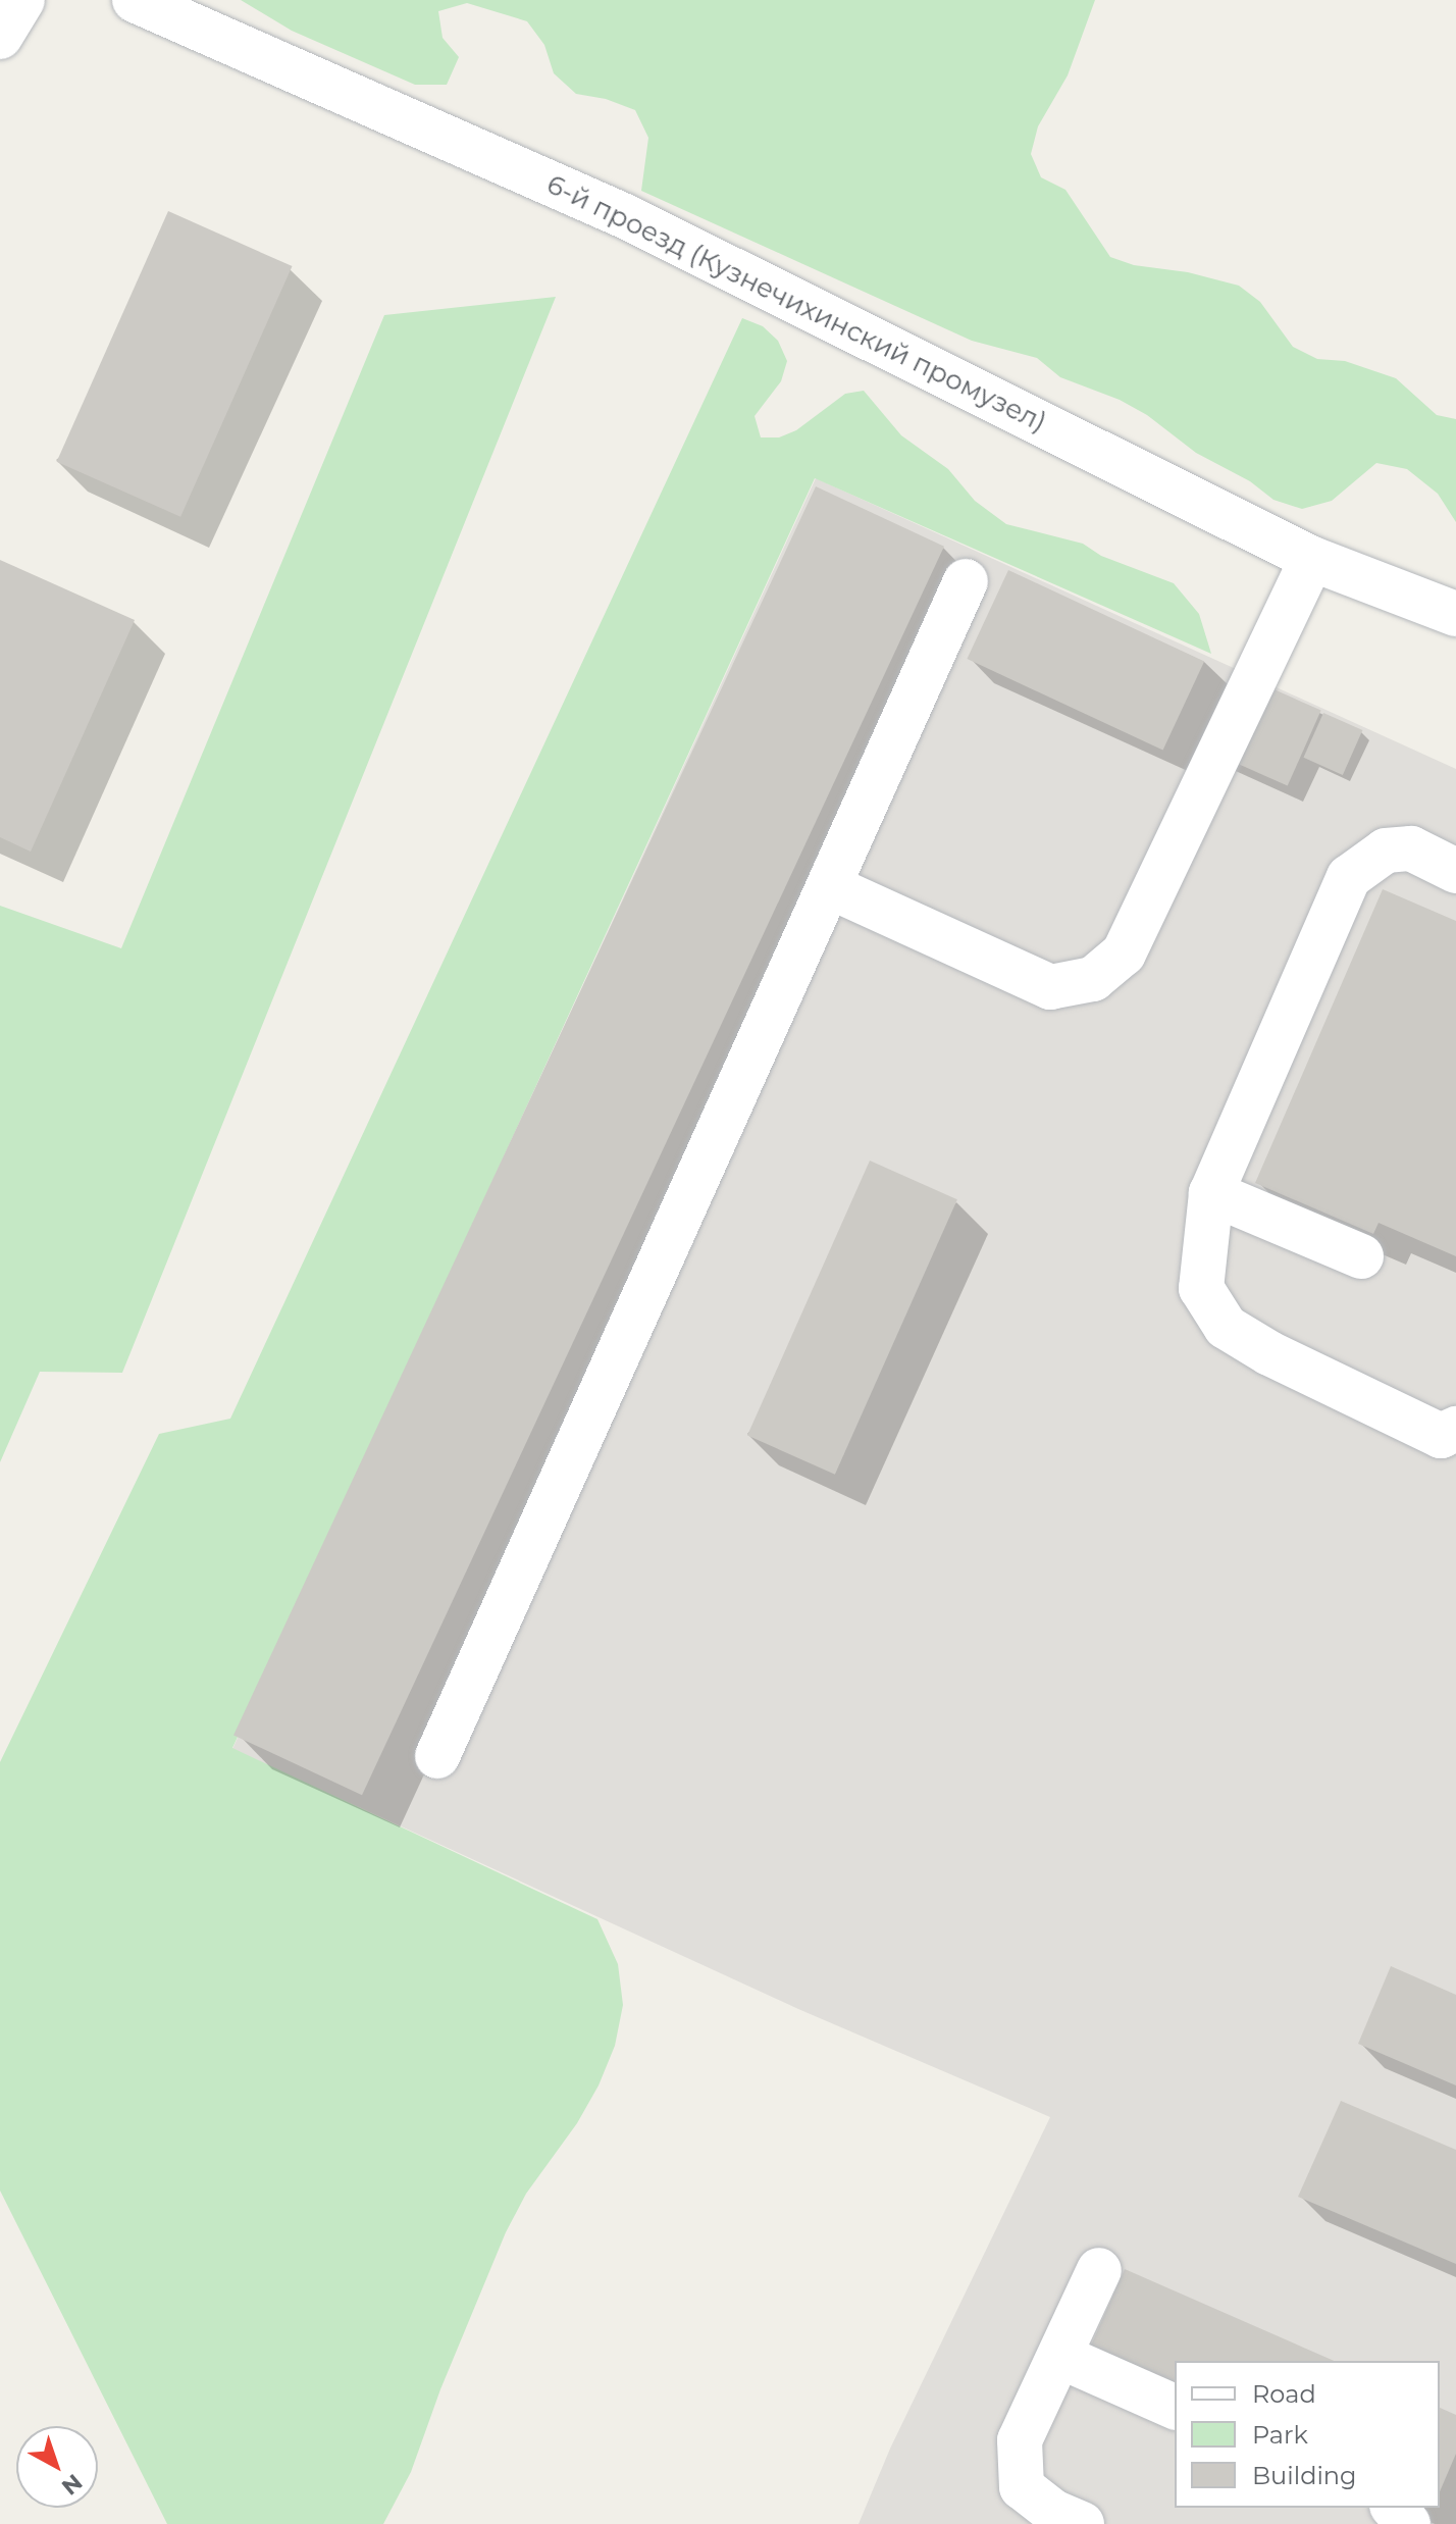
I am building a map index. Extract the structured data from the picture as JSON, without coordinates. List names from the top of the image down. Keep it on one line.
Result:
{"streets":{"street":["6-й проезд (Кузнечихинский промузел)"]},"legend":["Road","Park","Building"],"north":"bottom right"}
